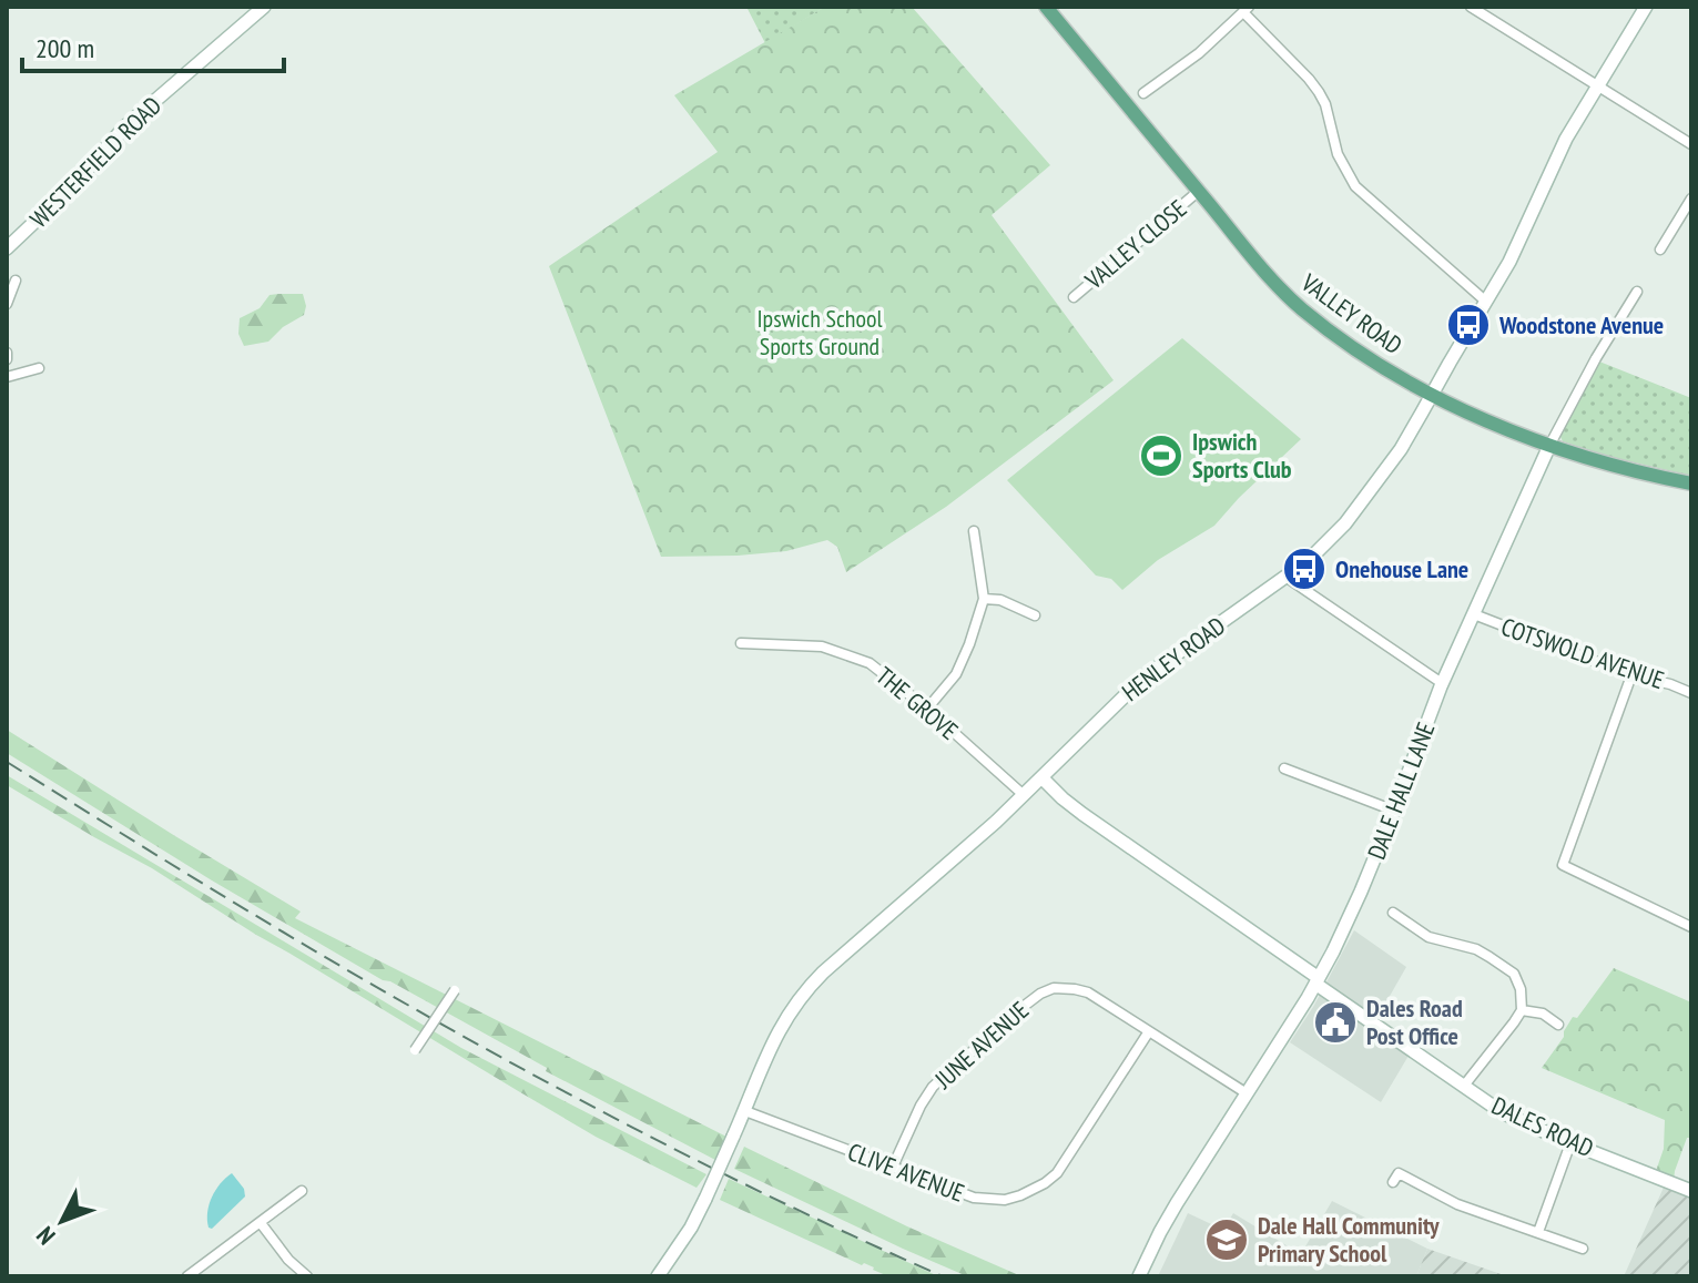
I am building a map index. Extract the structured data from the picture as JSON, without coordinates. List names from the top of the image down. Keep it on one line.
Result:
{"streets":{"main road":["VALLEY ROAD"],"street":["WESTERFIELD ROAD","VALLEY CLOSE","COTSWOLD AVENUE","HENLEY ROAD","THE GROVE","DALE HALL LANE","JUNE AVENUE","DALES ROAD","CLIVE AVENUE"]},"crossings":[["VALLEY CLOSE","VALLEY ROAD"],["VALLEY ROAD","HENLEY ROAD"],["VALLEY ROAD","DALE HALL LANE"],["COTSWOLD AVENUE","DALE HALL LANE"],["HENLEY ROAD","THE GROVE"],["HENLEY ROAD","DALES ROAD"],["HENLEY ROAD","CLIVE AVENUE"],["DALE HALL LANE","JUNE AVENUE"],["DALE HALL LANE","DALES ROAD"],["JUNE AVENUE","CLIVE AVENUE"]],"parks":["Ipswich School Sports Ground"],"places":{"bus stop":["Woodstone Avenue","Onehouse Lane"],"sports":["Ipswich Sports Club"],"public building":["Dales Road Post Office"],"school or university":["Dale Hall Community Primary School"]},"scale_bar":"200 m","north":"bottom left"}
